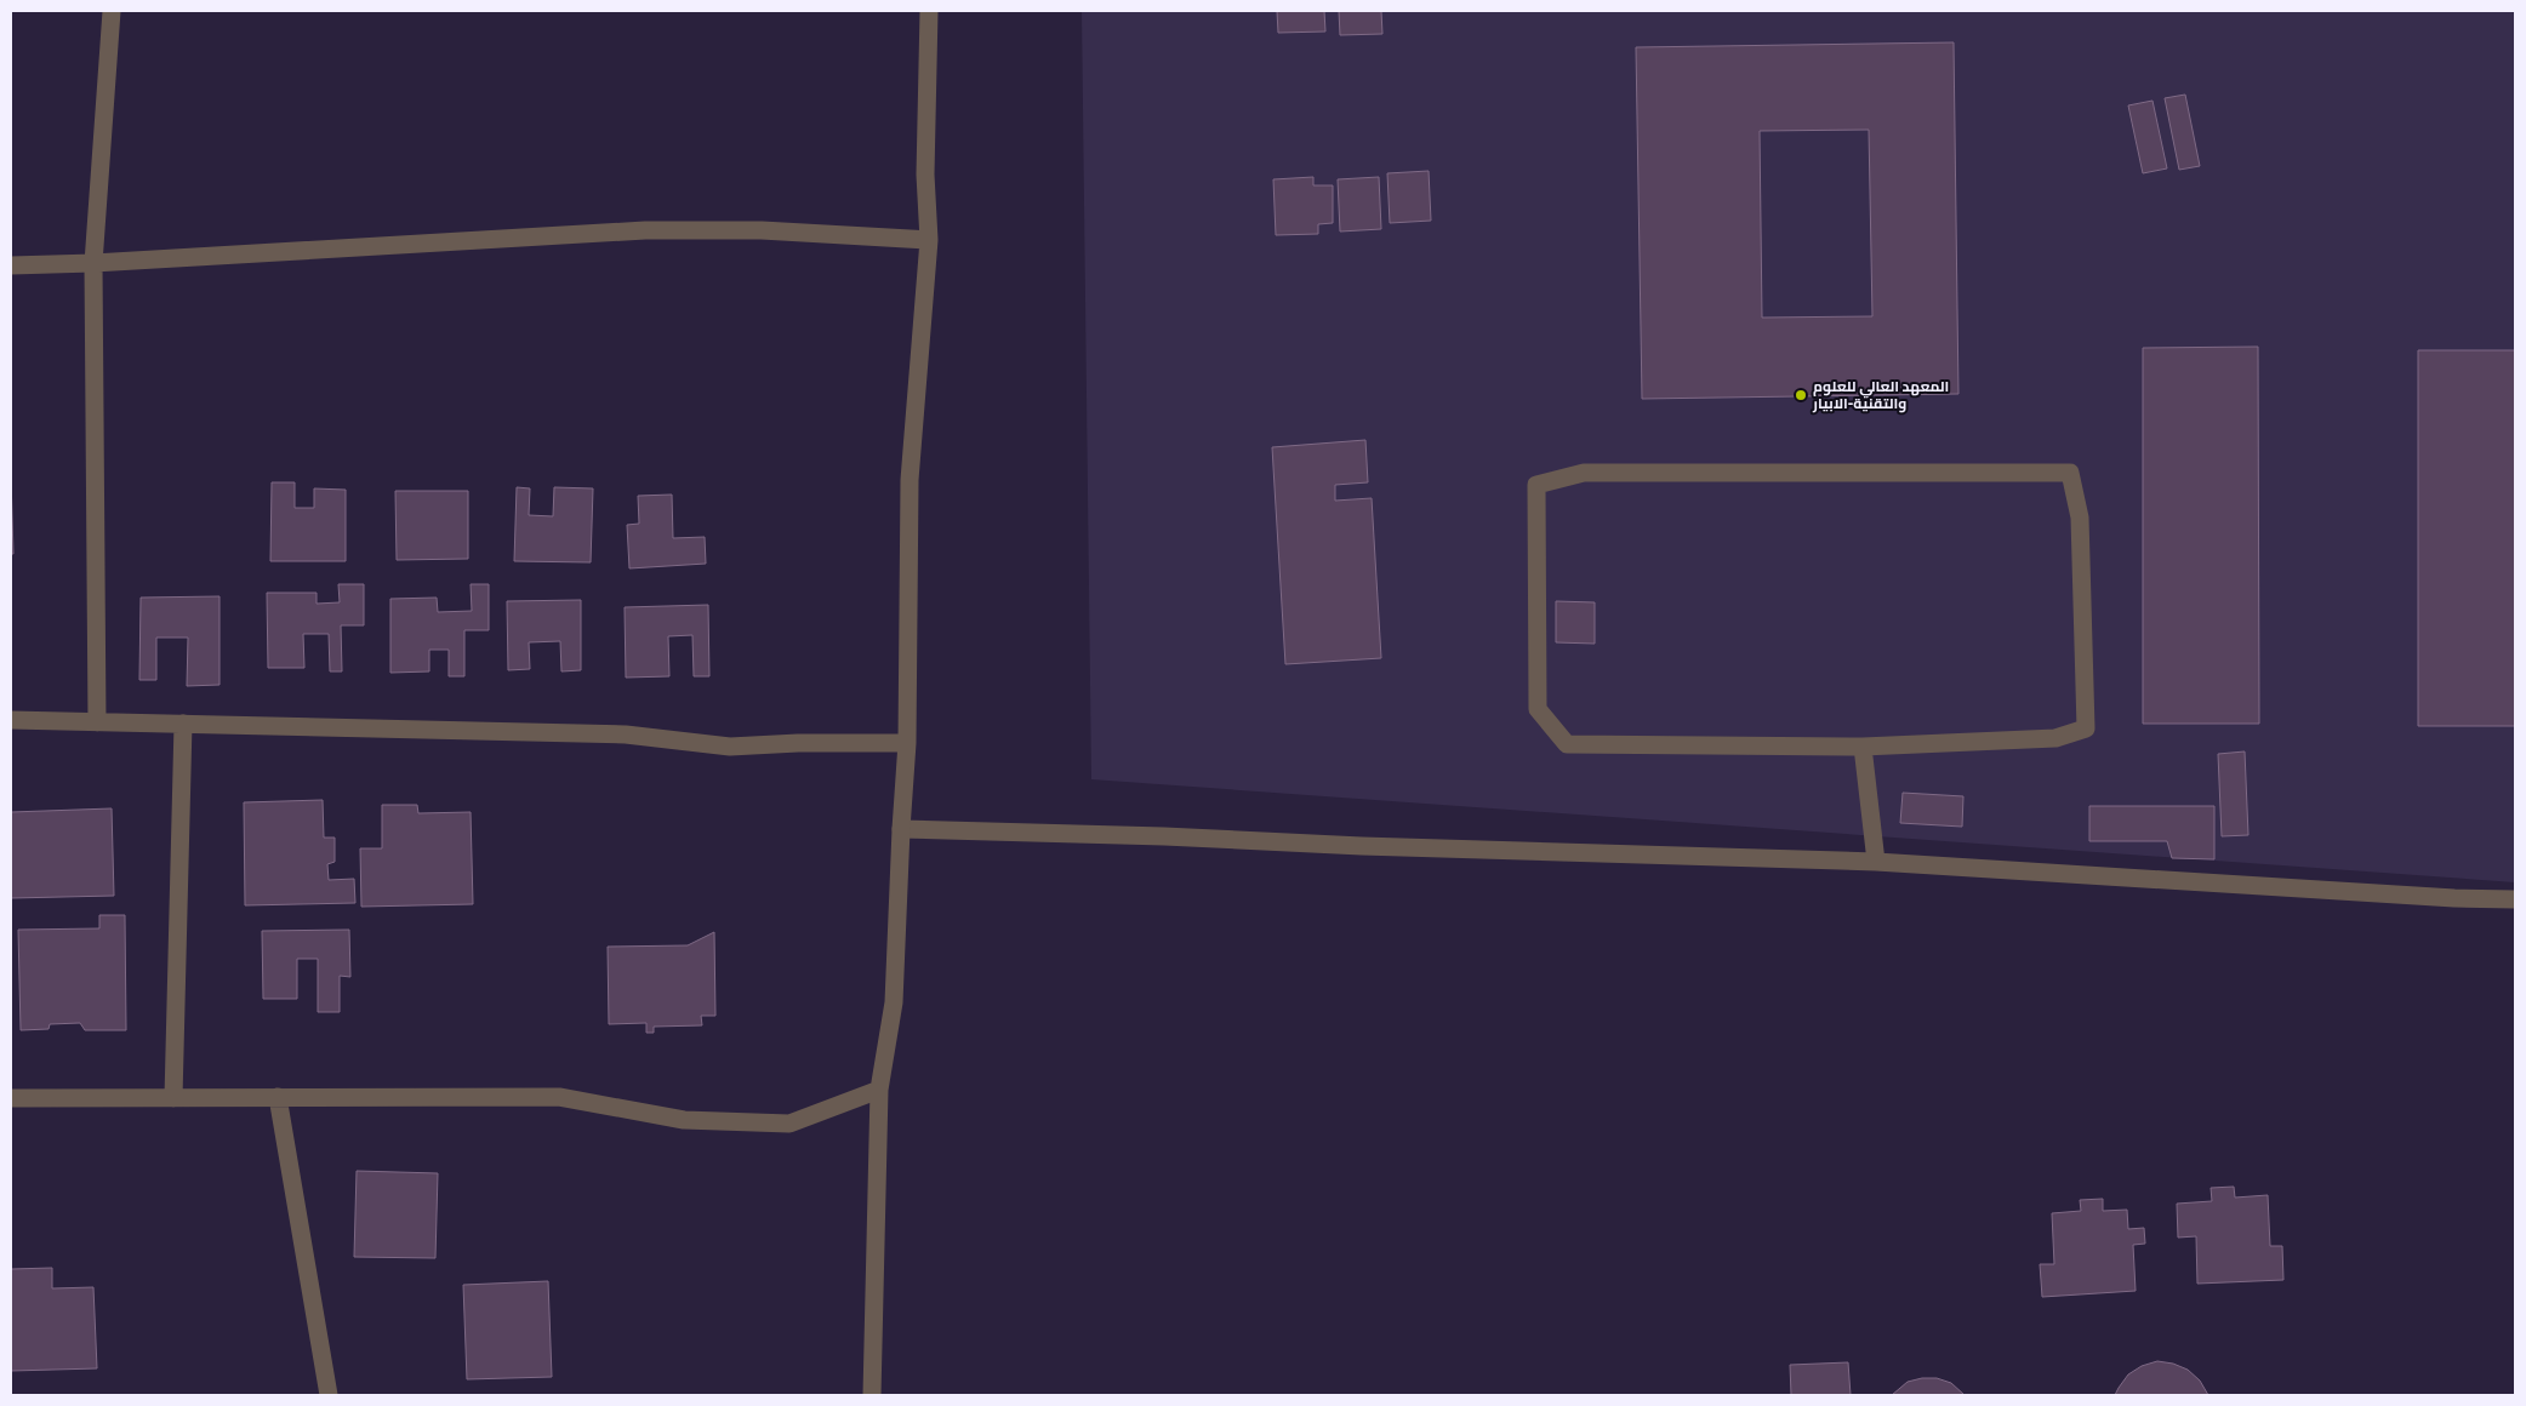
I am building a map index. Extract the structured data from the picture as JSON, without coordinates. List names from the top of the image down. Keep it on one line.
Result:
{"places":["المعهد العالي للعلوم والتقنية-الابيار"]}
